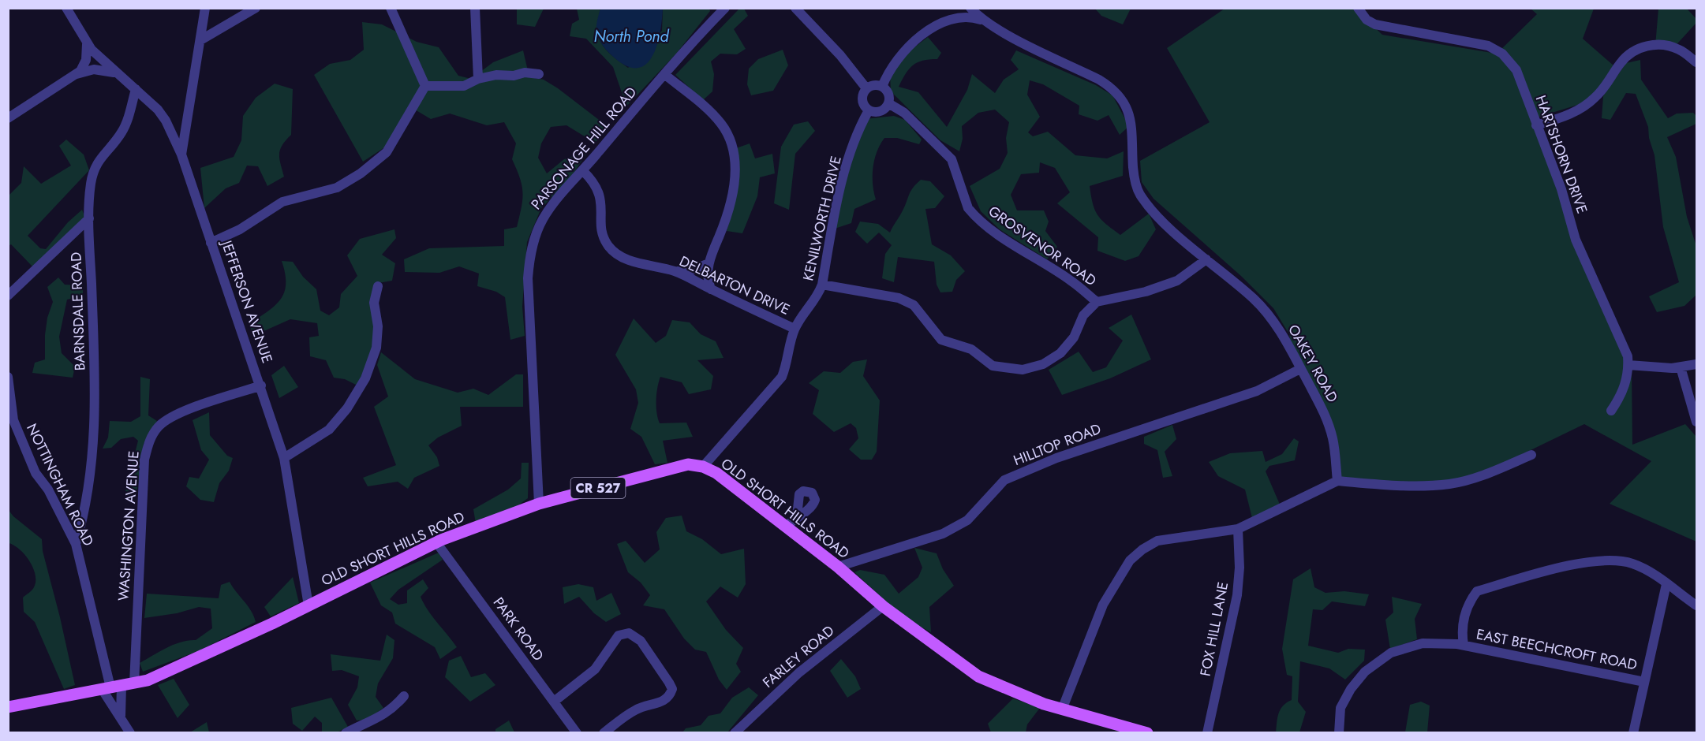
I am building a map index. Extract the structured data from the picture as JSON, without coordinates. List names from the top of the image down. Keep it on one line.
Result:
{"streets":{"main road":["CR 527","OLD SHORT HILLS ROAD"],"street":["PARSONAGE HILL ROAD","HARTSHORN DRIVE","KENILWORTH DRIVE","GROSVENOR ROAD","DELBARTON DRIVE","JEFFERSON AVENUE","BARNSDALE ROAD","OAKEY ROAD","HILLTOP ROAD","NOTTINGHAM ROAD","WASHINGTON AVENUE","PARK ROAD","FOX HILL LANE","EAST BEECHCROFT ROAD","FARLEY ROAD"]},"crossings":[["PARSONAGE HILL ROAD","DELBARTON DRIVE"],["PARSONAGE HILL ROAD","OLD SHORT HILLS ROAD"],["KENILWORTH DRIVE","GROSVENOR ROAD"],["KENILWORTH DRIVE","DELBARTON DRIVE"],["KENILWORTH DRIVE","OLD SHORT HILLS ROAD"],["JEFFERSON AVENUE","OLD SHORT HILLS ROAD"],["JEFFERSON AVENUE","WASHINGTON AVENUE"],["BARNSDALE ROAD","NOTTINGHAM ROAD"],["OAKEY ROAD","HILLTOP ROAD"],["HILLTOP ROAD","OLD SHORT HILLS ROAD"],["NOTTINGHAM ROAD","OLD SHORT HILLS ROAD"],["NOTTINGHAM ROAD","WASHINGTON AVENUE"],["OLD SHORT HILLS ROAD","WASHINGTON AVENUE"],["OLD SHORT HILLS ROAD","PARK ROAD"],["OLD SHORT HILLS ROAD","FARLEY ROAD"]],"water":["North Pond"]}
